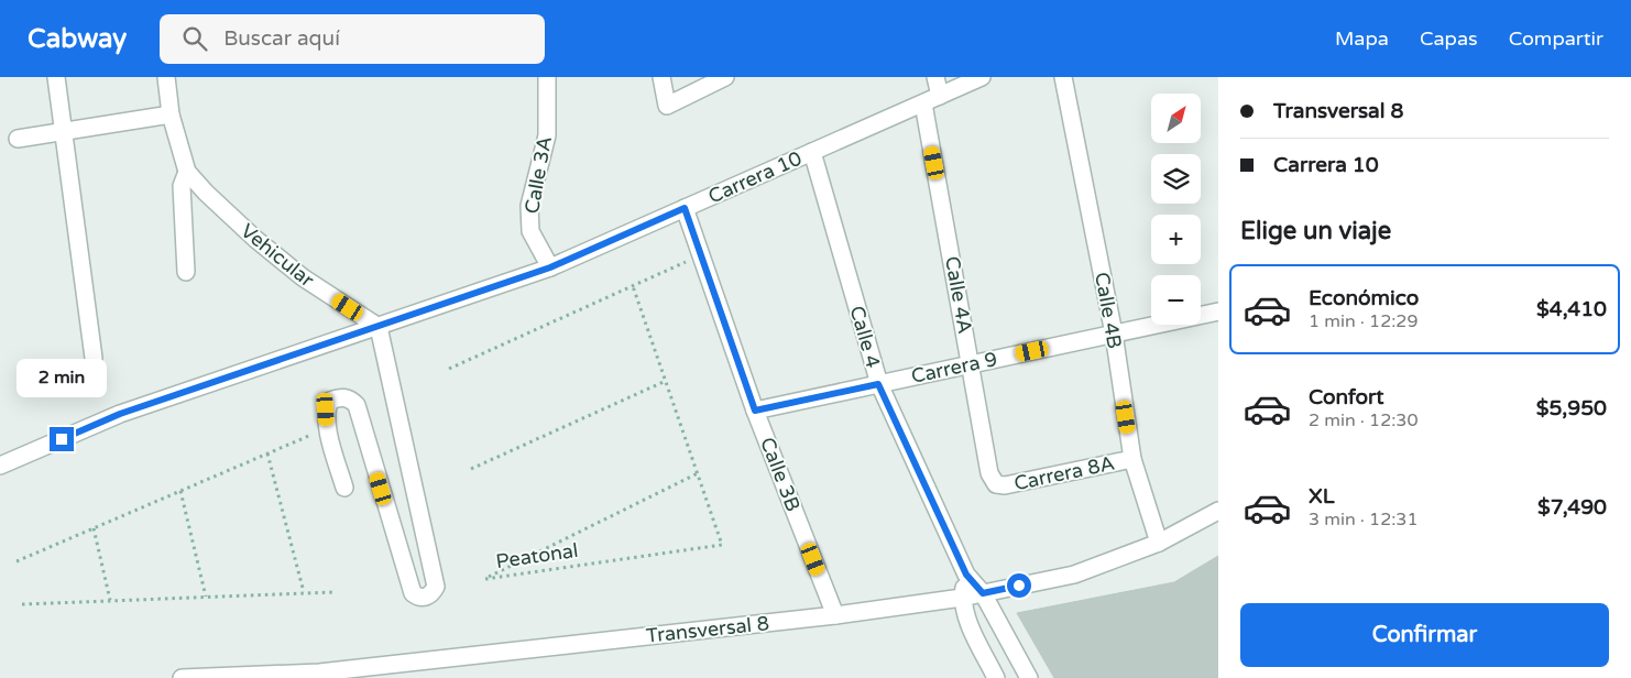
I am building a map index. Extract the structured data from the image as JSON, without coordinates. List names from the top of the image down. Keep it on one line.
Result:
{"streets":{"street":["Calle 3A","Carrera 10","Vehicular","Calle 4A","Calle 4B","Calle 4","Carrera 9","Carrera 8A","Calle 3B","Transversal 8"],"path":["Peatonal"]},"crossings":[["Calle 3A","Carrera 10"],["Carrera 10","Vehicular"],["Carrera 10","Calle 4A"],["Carrera 10","Calle 4"],["Carrera 10","Calle 3B"],["Calle 4A","Carrera 9"],["Calle 4A","Carrera 8A"],["Calle 4B","Carrera 9"],["Calle 4B","Carrera 8A"],["Calle 4B","Transversal 8"],["Calle 4","Carrera 9"],["Calle 4","Transversal 8"],["Carrera 9","Calle 3B"],["Calle 3B","Transversal 8"]],"north":"top right","page":{"header":"Cabway","search":"Buscar aquí","nav":["Mapa","Capas","Compartir"],"banner":["Transversal 8","Carrera 10"],"map_buttons":["+","−"],"heading":"Elige un viaje","list":[{"name":"Económico","note":"1 min · 12:29","value":"$4,410"},{"name":"Confort","note":"2 min · 12:30","value":"$5,950"},{"name":"XL","note":"3 min · 12:31","value":"$7,490"}],"bubble":"2 min","buttons":"Confirmar"}}
